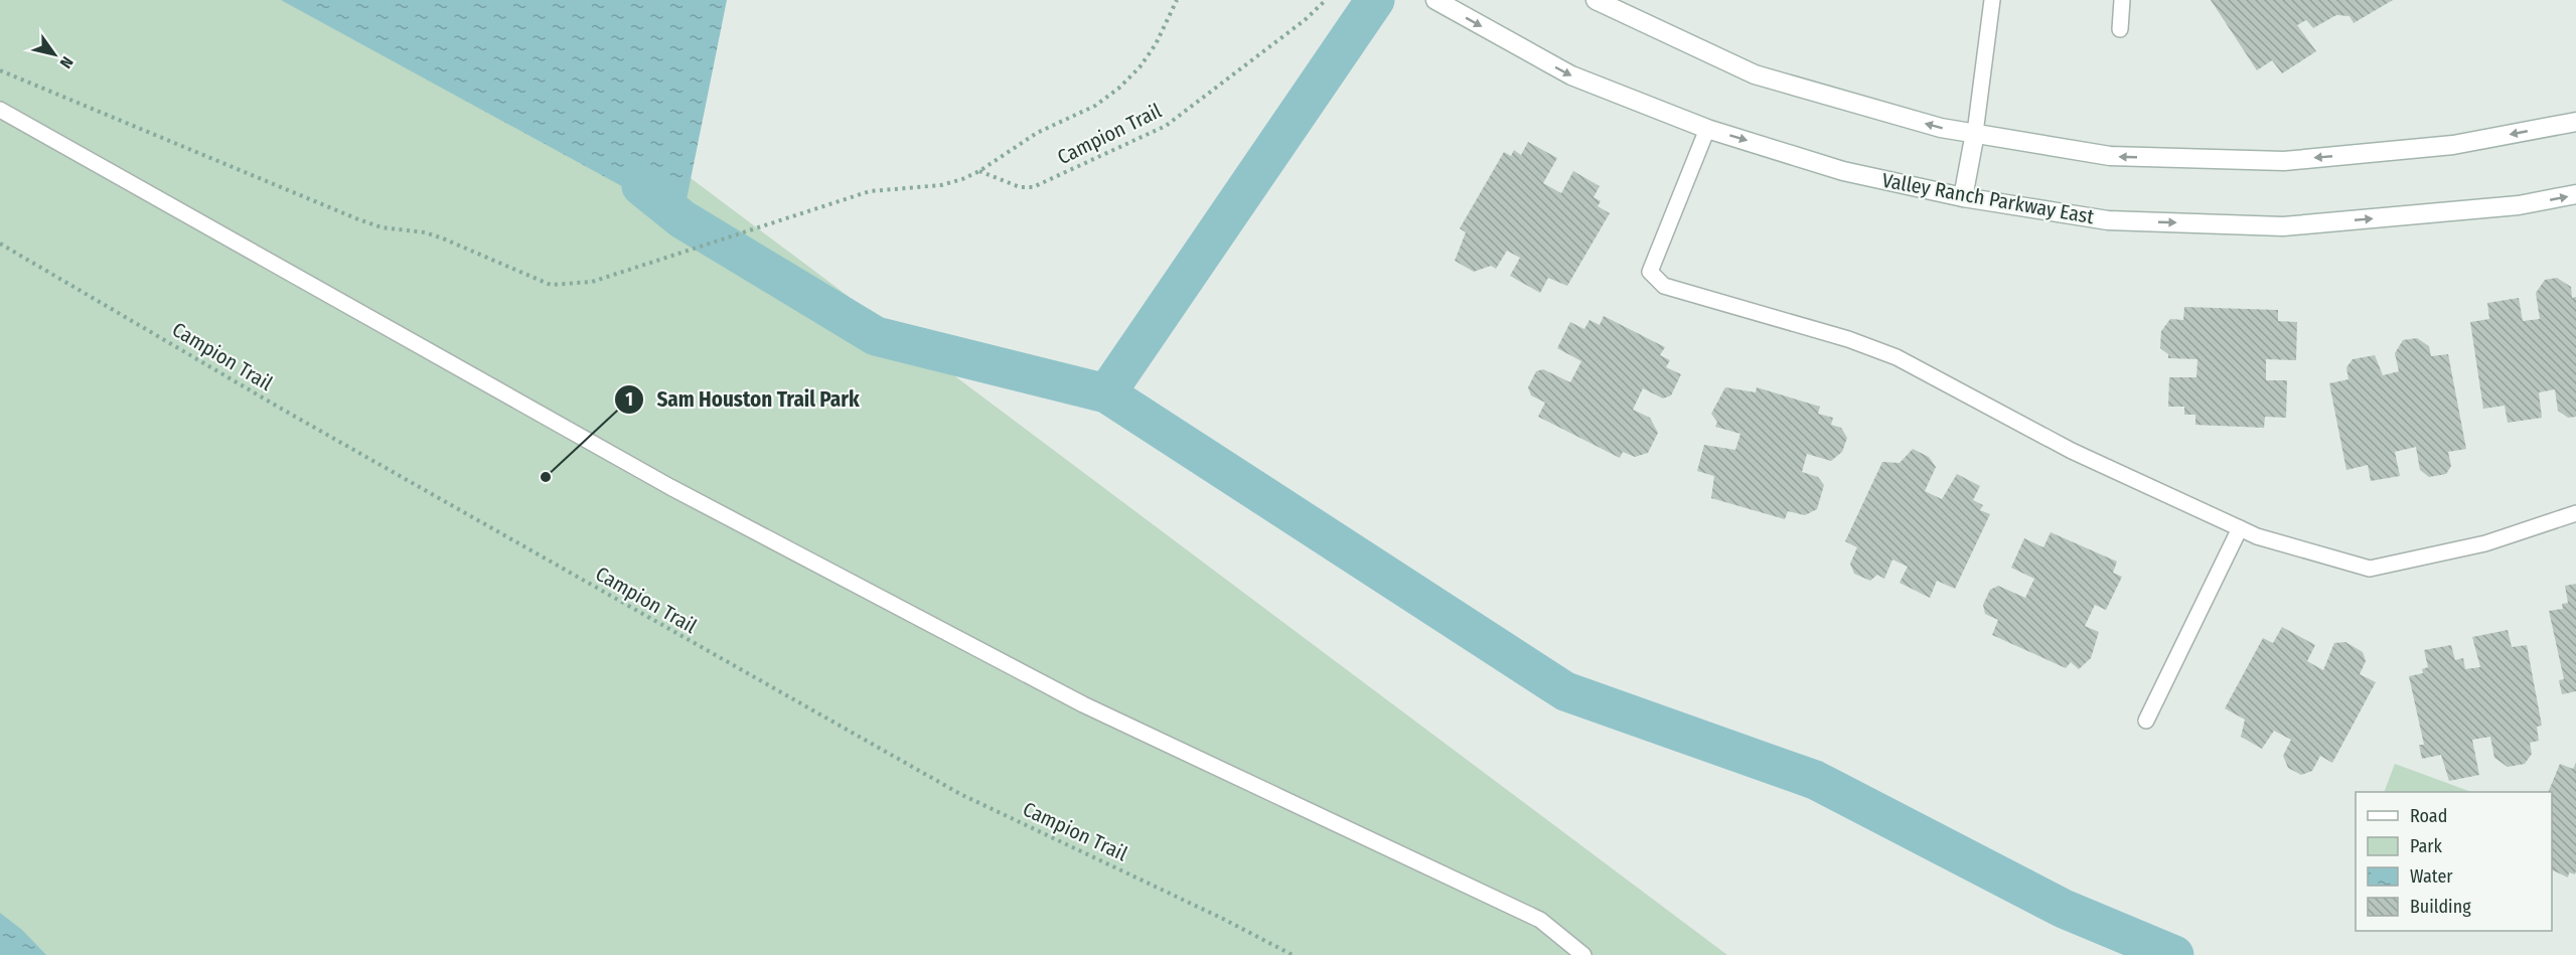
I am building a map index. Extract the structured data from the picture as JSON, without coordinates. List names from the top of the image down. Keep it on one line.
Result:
{"streets":{"main road":["Valley Ranch Parkway East"],"path":["Campion Trail"]},"places":["Sam Houston Trail Park"],"legend":["Road","Park","Water","Building"],"north":"bottom right"}
